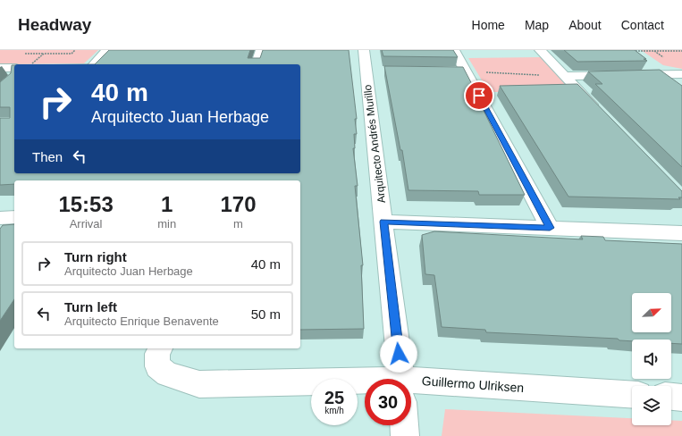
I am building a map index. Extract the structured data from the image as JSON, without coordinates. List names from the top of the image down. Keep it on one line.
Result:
{"streets":{"street":["Arquitecto Andrés Murillo","Guillermo Ulriksen"]},"north":"top right","page":{"header":"Headway","nav":["Home","Map","About","Contact"],"turn":["40 m","Arquitecto Juan Herbage"],"then":"Then","eta":["15:53","Arrival","1","min","170","m"],"list":[{"name":"Turn right","note":"Arquitecto Juan Herbage","value":"40 m"},{"name":"Turn left","note":"Arquitecto Enrique Benavente","value":"50 m"}],"speed":"25 km/h","limit":"30"}}
